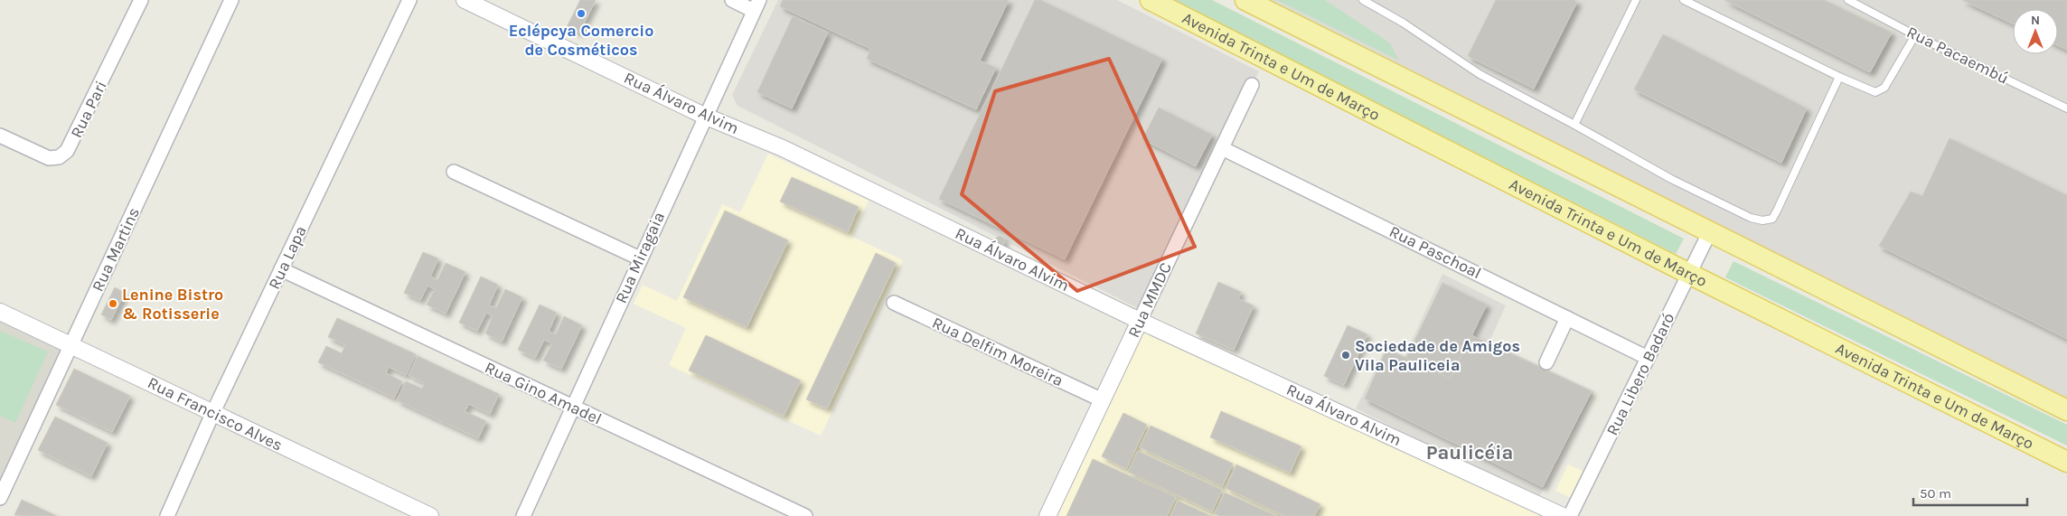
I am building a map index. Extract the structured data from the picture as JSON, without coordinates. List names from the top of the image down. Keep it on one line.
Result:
{"streets":{"main road":["Avenida Trinta e Um de Março"],"street":["Rua Álvaro Alvim","Rua Pari","Rua Martins","Rua Paschoal","Rua Lapa","Rua Miragaia","Rua MMDC","Rua Delfim Moreira","Rua Libero Badaró","Rua Gino Amadel","Rua Francisco Alves"],"lane":["Rua Pacaembú"]},"crossings":[["Avenida Trinta e Um de Março","Rua Libero Badaró"],["Rua Álvaro Alvim","Rua Miragaia"],["Rua Álvaro Alvim","Rua MMDC"],["Rua Martins","Rua Francisco Alves"],["Rua Paschoal","Rua MMDC"],["Rua Paschoal","Rua Libero Badaró"],["Rua Lapa","Rua Gino Amadel"],["Rua Lapa","Rua Francisco Alves"],["Rua Miragaia","Rua Gino Amadel"],["Rua MMDC","Rua Delfim Moreira"]],"districts":["Paulicéia"],"places":["Eclépcya Comercio de Cosméticos","Lenine Bistro & Rotisserie","Sociedade de Amigos Vila Pauliceia"],"scale_bar":"50 m","north":"top"}
